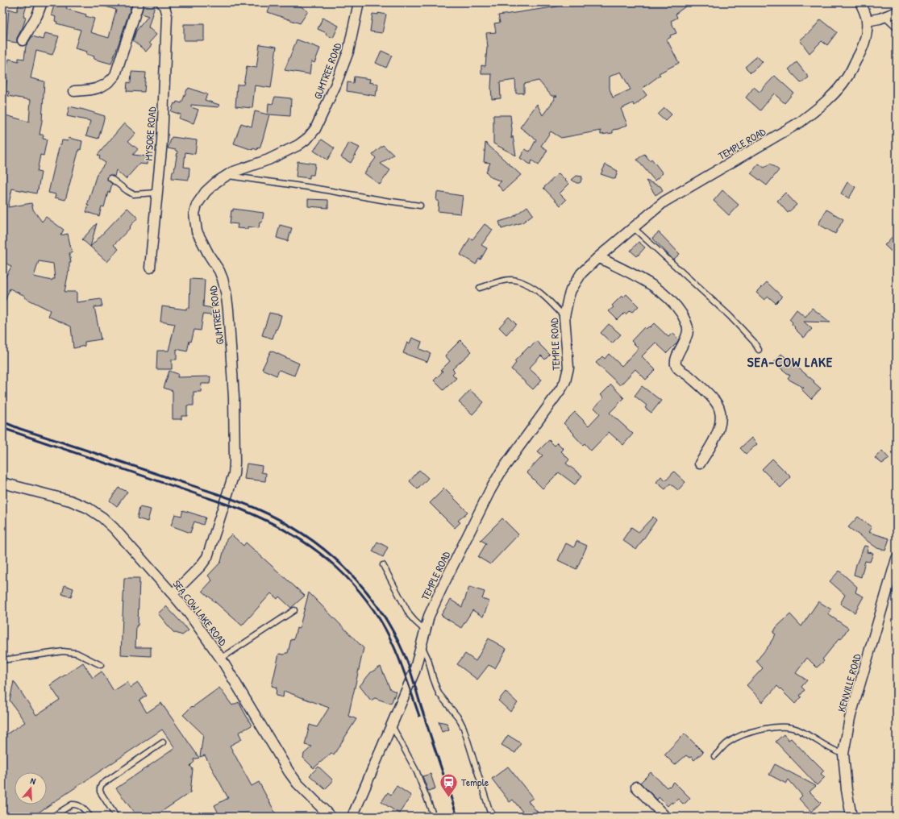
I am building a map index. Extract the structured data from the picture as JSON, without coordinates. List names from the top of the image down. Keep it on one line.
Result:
{"streets":{"street":["GUMTREE ROAD","MYSORE ROAD","TEMPLE ROAD","SEA COW LAKE ROAD","KENVILLE ROAD"]},"crossings":[["GUMTREE ROAD","SEA COW LAKE ROAD"]],"districts":["SEA-COW LAKE"],"places":{"station":["Temple"]},"north":"top"}
